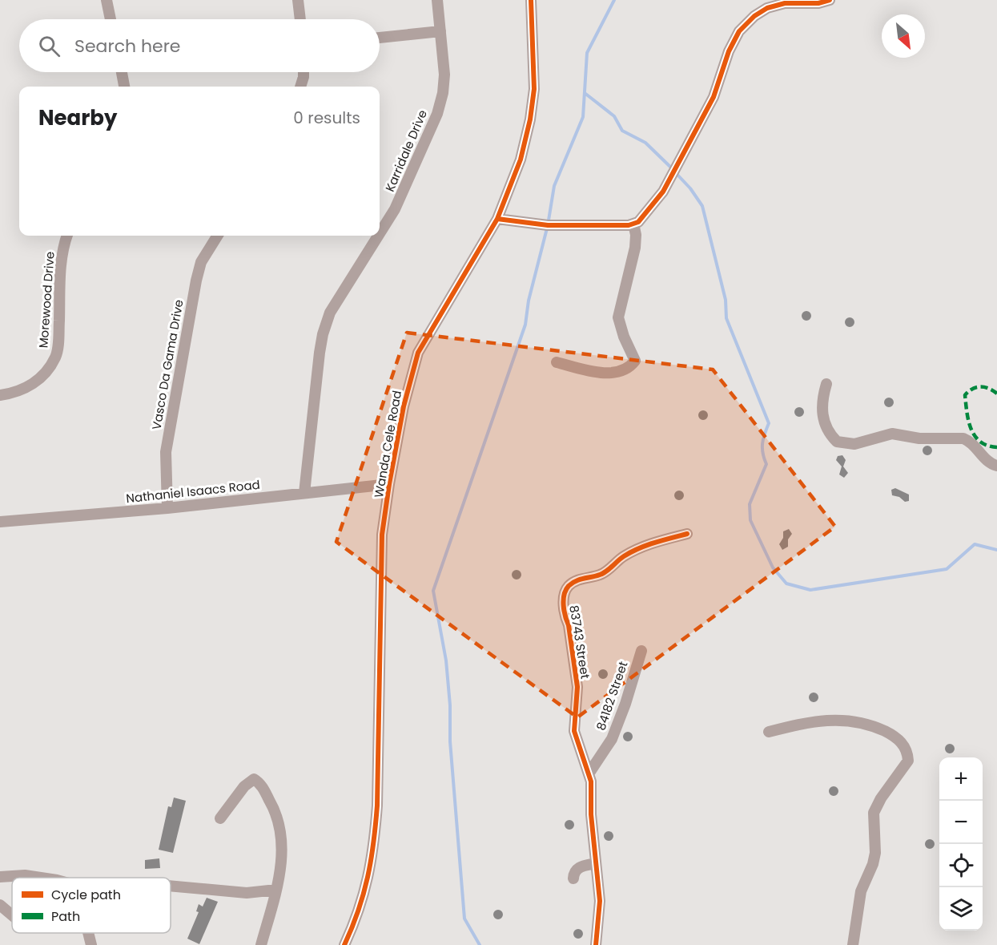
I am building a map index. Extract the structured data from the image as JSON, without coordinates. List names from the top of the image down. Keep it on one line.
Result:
{"streets":{"street":["Karridale Drive","Morewood Drive","Vasco Da Gama Drive","Wanda Cele Road","Nathaniel Isaacs Road","83743 Street","84182 Street"]},"crossings":[["Karridale Drive","Nathaniel Isaacs Road"],["Vasco Da Gama Drive","Nathaniel Isaacs Road"],["Wanda Cele Road","Nathaniel Isaacs Road"],["83743 Street","84182 Street"]],"legend":["Cycle path","Path"],"north":"bottom right","page":{"search":"Search here","heading":["Nearby","0 results"],"map_buttons":["+","−"]}}
